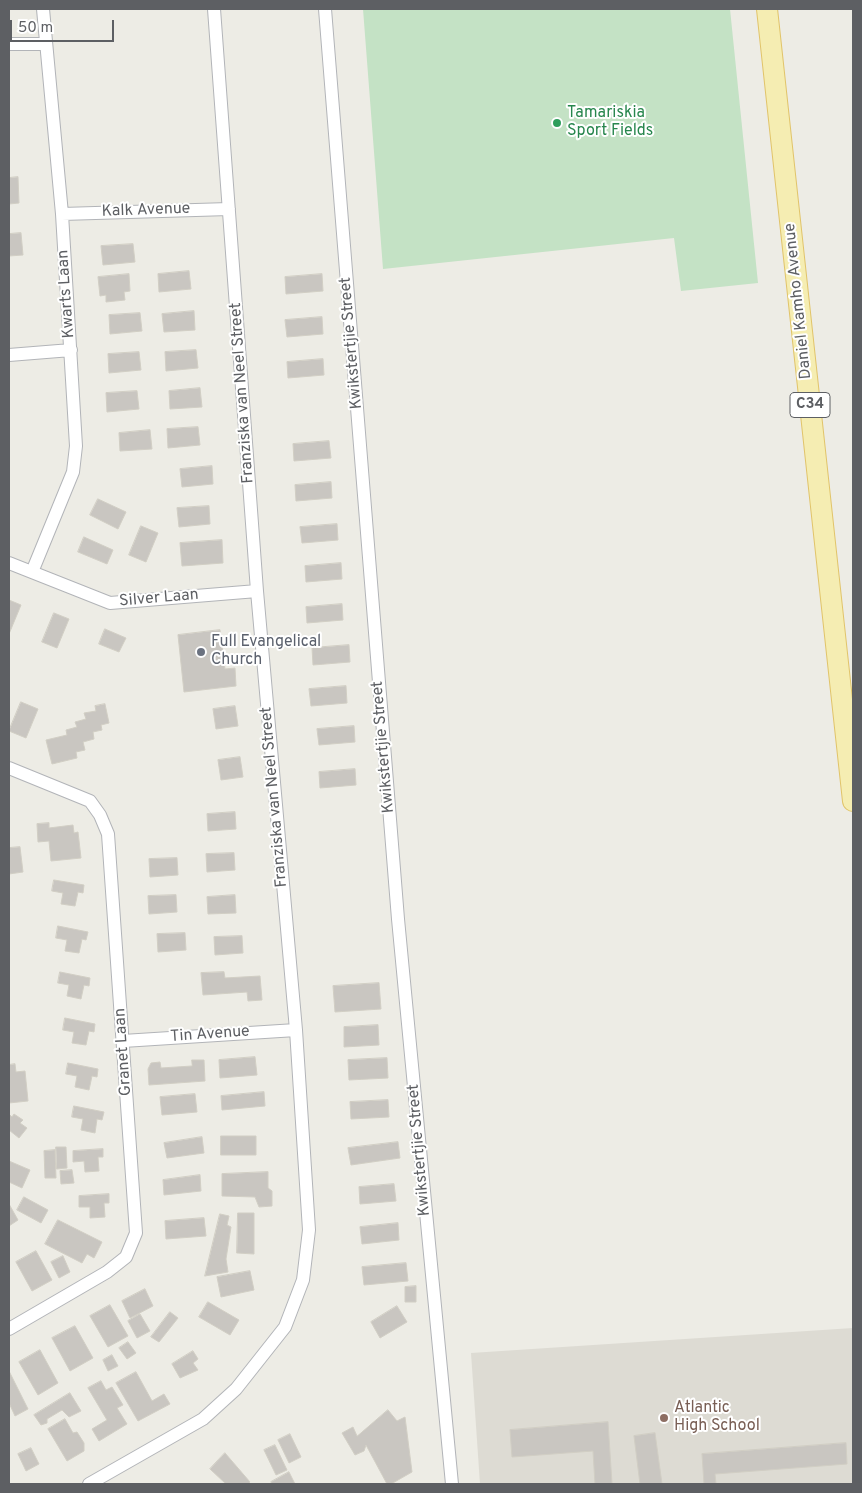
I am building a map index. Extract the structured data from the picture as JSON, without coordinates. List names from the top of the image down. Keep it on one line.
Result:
{"streets":{"main road":["Daniel Kamho Avenue","C34"],"street":["Kalk Avenue","Kwarts Laan","Kwikstertjie Street","Franziska van Neel Street","Silver Laan","Tin Avenue","Granet Laan"]},"crossings":[["Kalk Avenue","Kwarts Laan"],["Kalk Avenue","Franziska van Neel Street"],["Kwarts Laan","Silver Laan"],["Franziska van Neel Street","Silver Laan"],["Franziska van Neel Street","Tin Avenue"],["Tin Avenue","Granet Laan"]],"places":["Tamariskia Sport Fields","Full Evangelical Church","Atlantic High School"],"scale_bar":"50 m"}
